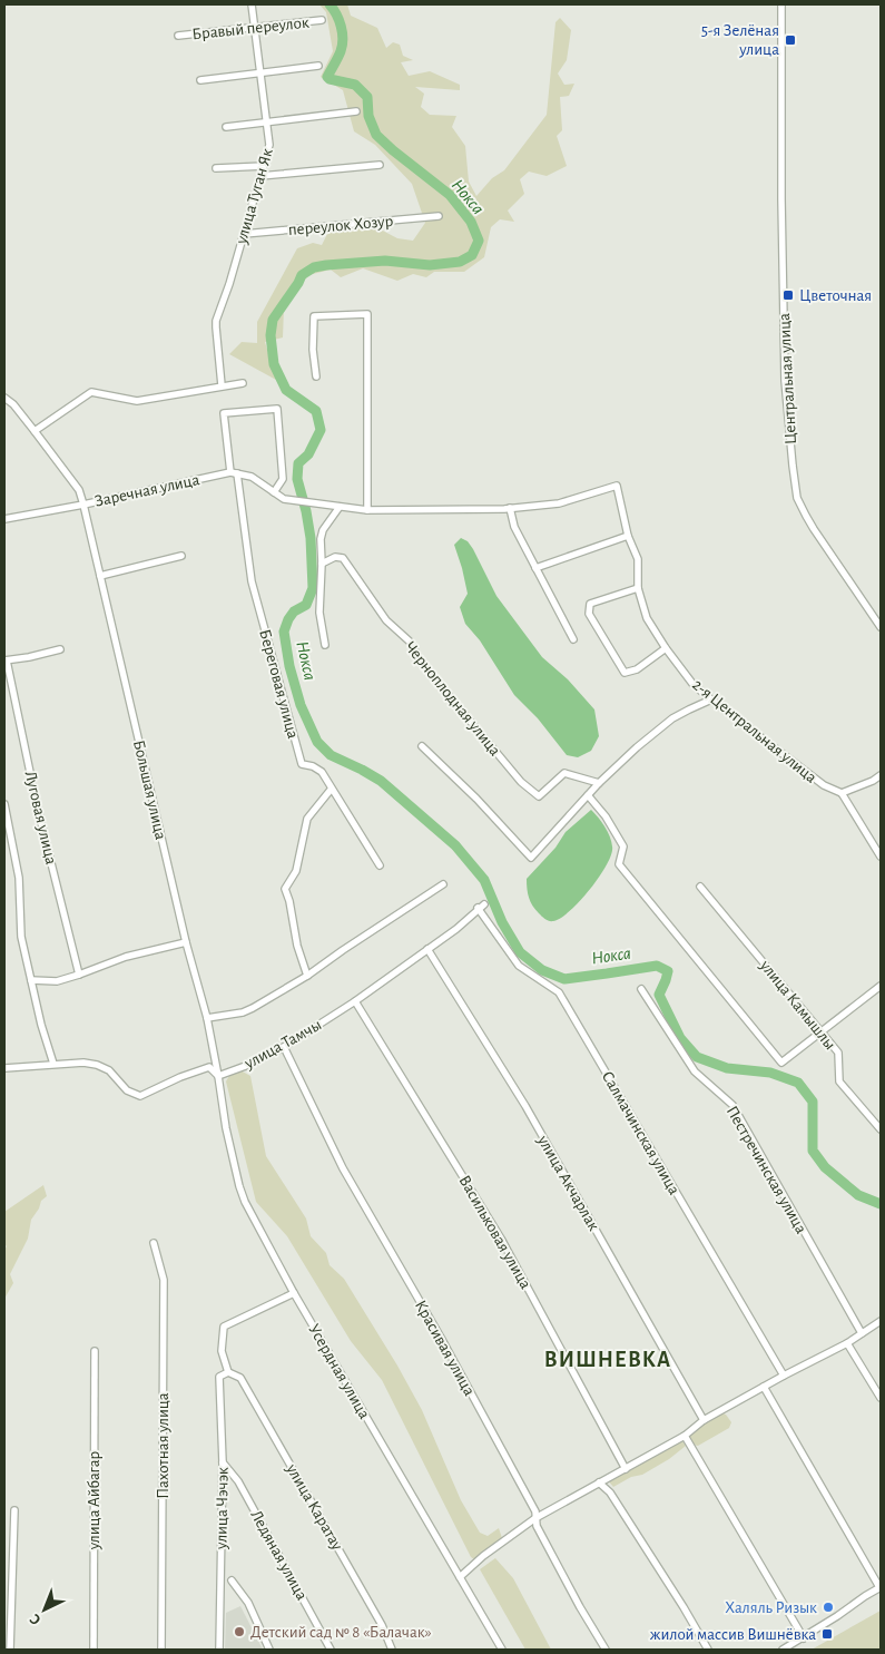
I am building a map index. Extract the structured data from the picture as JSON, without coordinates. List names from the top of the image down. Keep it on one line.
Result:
{"streets":{"street":["Бравый переулок","улица Туган Як","переулок Хозур","Центральная улица","Заречная улица","Береговая улица","Черноплодная улица","2-я Центральная улица","Большая улица","Луговая улица","улица Камышлы","улица Тамчы","Салмачинская улица","Пестречинская улица","улица Акчарлак","Васильковая улица","Красивая улица","Усердная улица","Пахотная улица","улица Айбагар","улица Каратау","улица Чэчэк","Ледяная улица"]},"crossings":[["Бравый переулок","улица Туган Як"],["улица Туган Як","переулок Хозур"],["Заречная улица","Береговая улица"],["Заречная улица","Большая улица"],["Береговая улица","2-я Центральная улица"],["Большая улица","улица Тамчы"],["Большая улица","Усердная улица"],["Луговая улица","улица Тамчы"],["улица Тамчы","Салмачинская улица"],["улица Тамчы","улица Акчарлак"],["улица Тамчы","Васильковая улица"],["улица Тамчы","Красивая улица"],["улица Тамчы","Усердная улица"],["улица Каратау","улица Чэчэк"],["улица Чэчэк","Ледяная улица"]],"districts":["ВИШНЕВКА"],"water":["Нокса"],"places":{"transit":["5-я Зелёная улица","Цветочная","жилой массив Вишнёвка"],"other":["Халяль Ризык","Детский сад № 8 «Балачак»"]},"north":"bottom left"}
